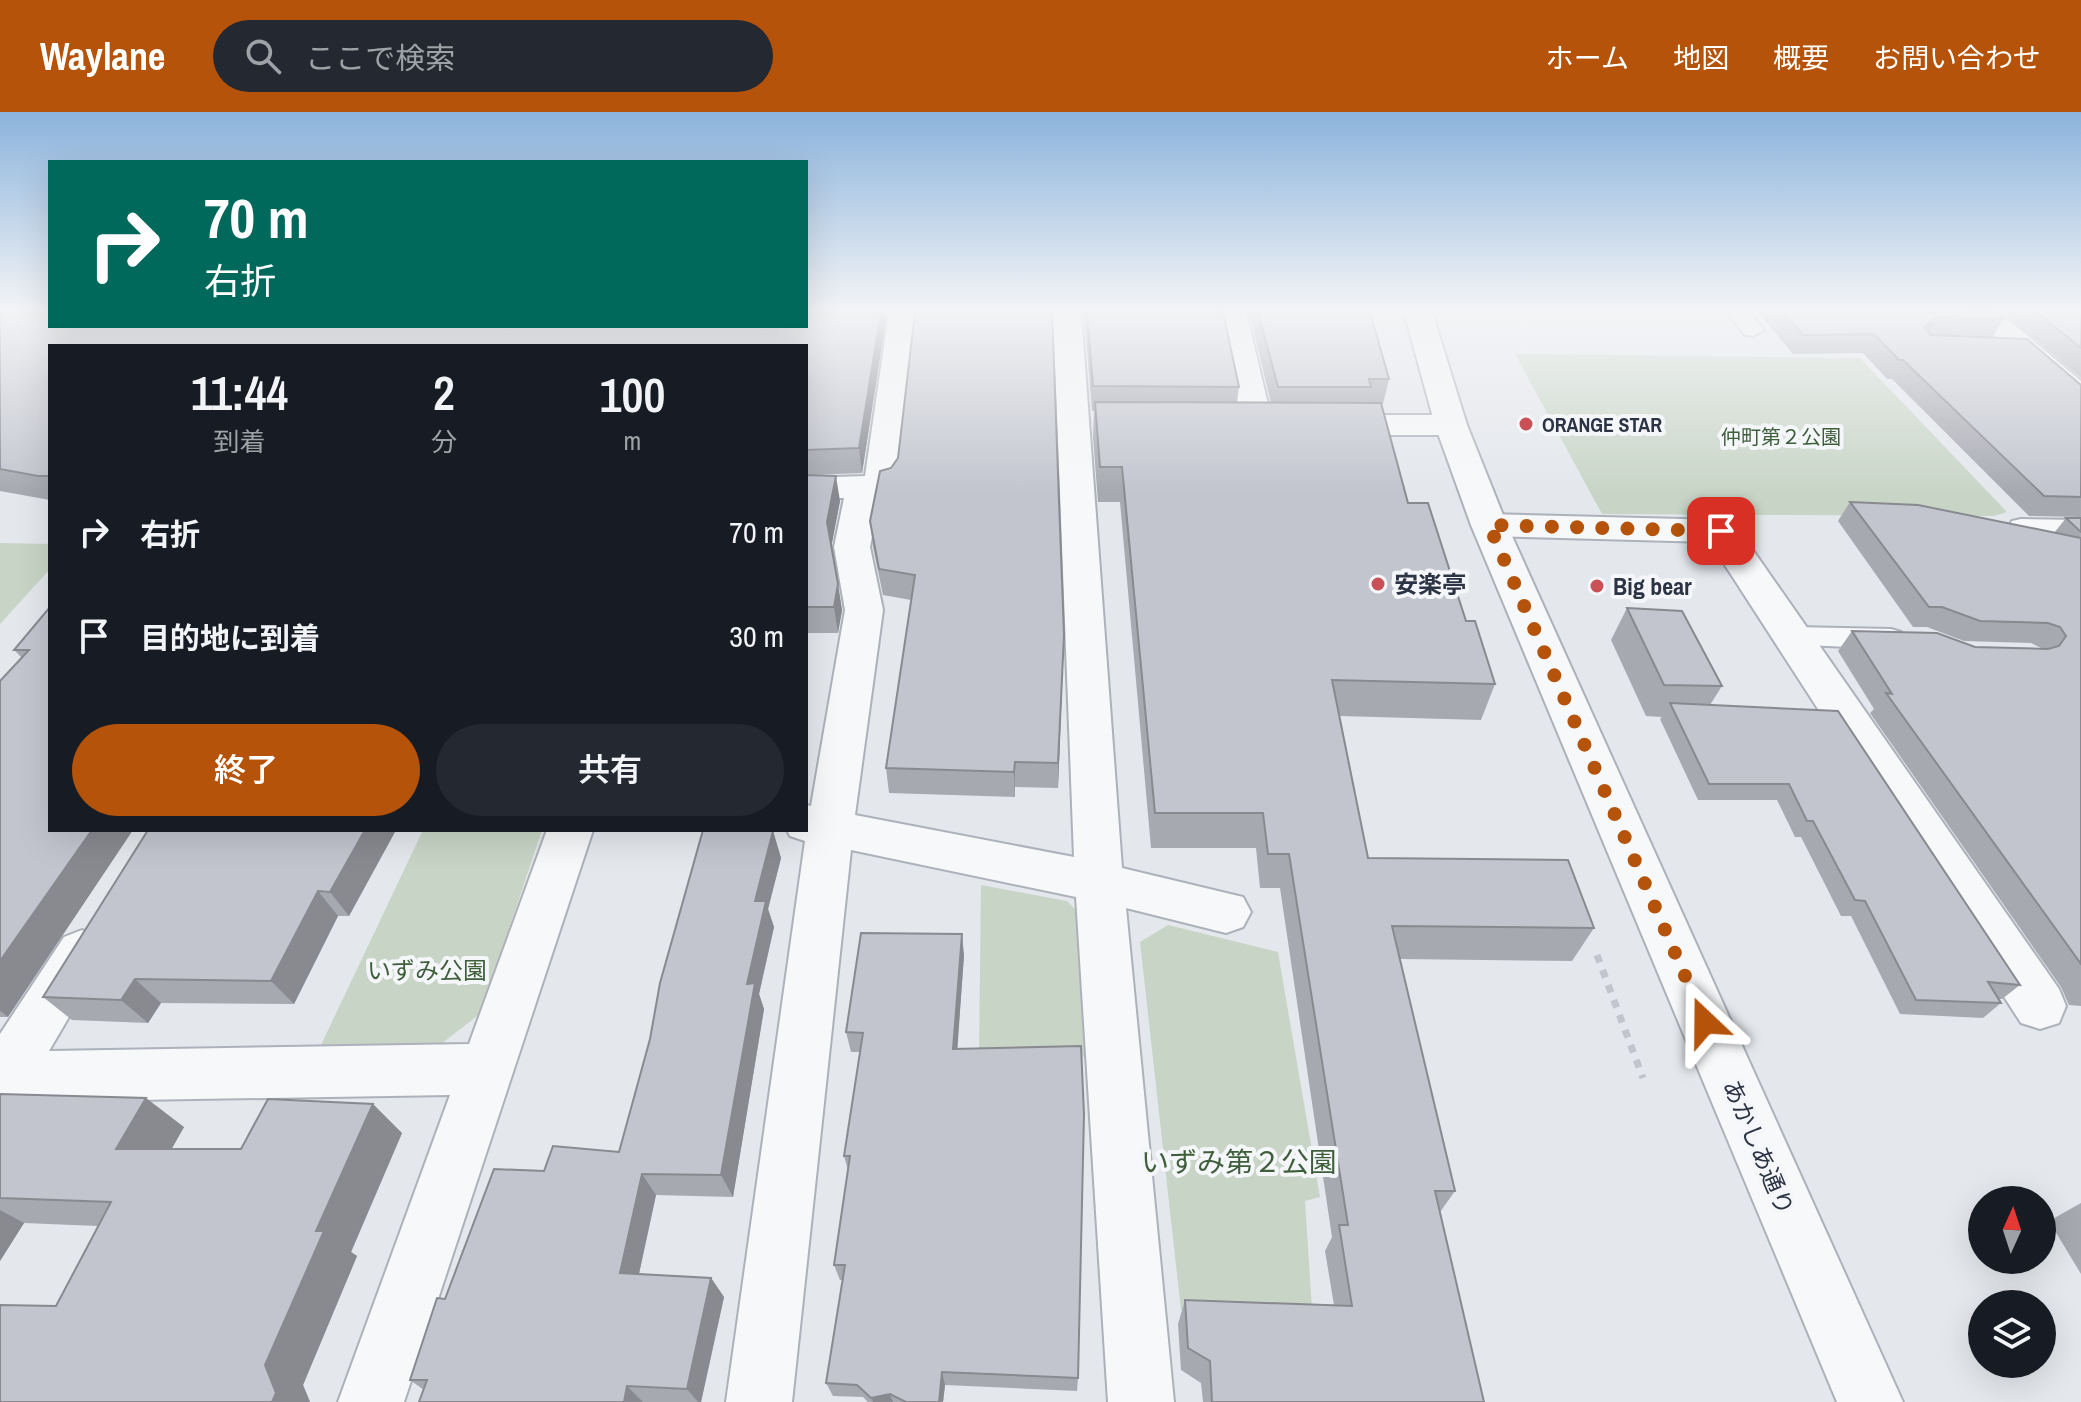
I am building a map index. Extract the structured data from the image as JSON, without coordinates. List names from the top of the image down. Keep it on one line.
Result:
{"streets":{"street":["あかしあ通り"]},"parks":["仲町第２公園","いずみ公園","いずみ第２公園"],"places":["ORANGE STAR","安楽亭","Big bear"],"north":"top","page":{"header":"Waylane","search":"ここで検索","nav":["ホーム","地図","概要","お問い合わせ"],"turn":["70 m","右折"],"eta":["11:44","到着","2","分","100","m"],"list":[{"name":"右折","value":"70 m"},{"name":"目的地に到着","value":"30 m"}],"buttons":["終了","共有"]}}
